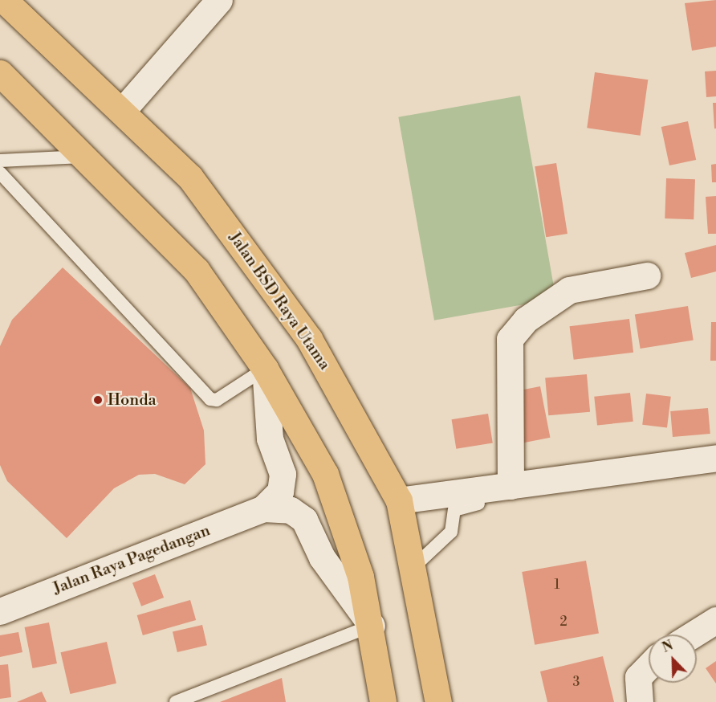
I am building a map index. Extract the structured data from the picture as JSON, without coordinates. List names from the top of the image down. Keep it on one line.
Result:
{"streets":{"main road":["Jalan BSD Raya Utama"],"street":["Jalan Raya Pagedangan"]},"places":["Honda"],"house_numbers":["1","2","3"],"north":"top left"}
